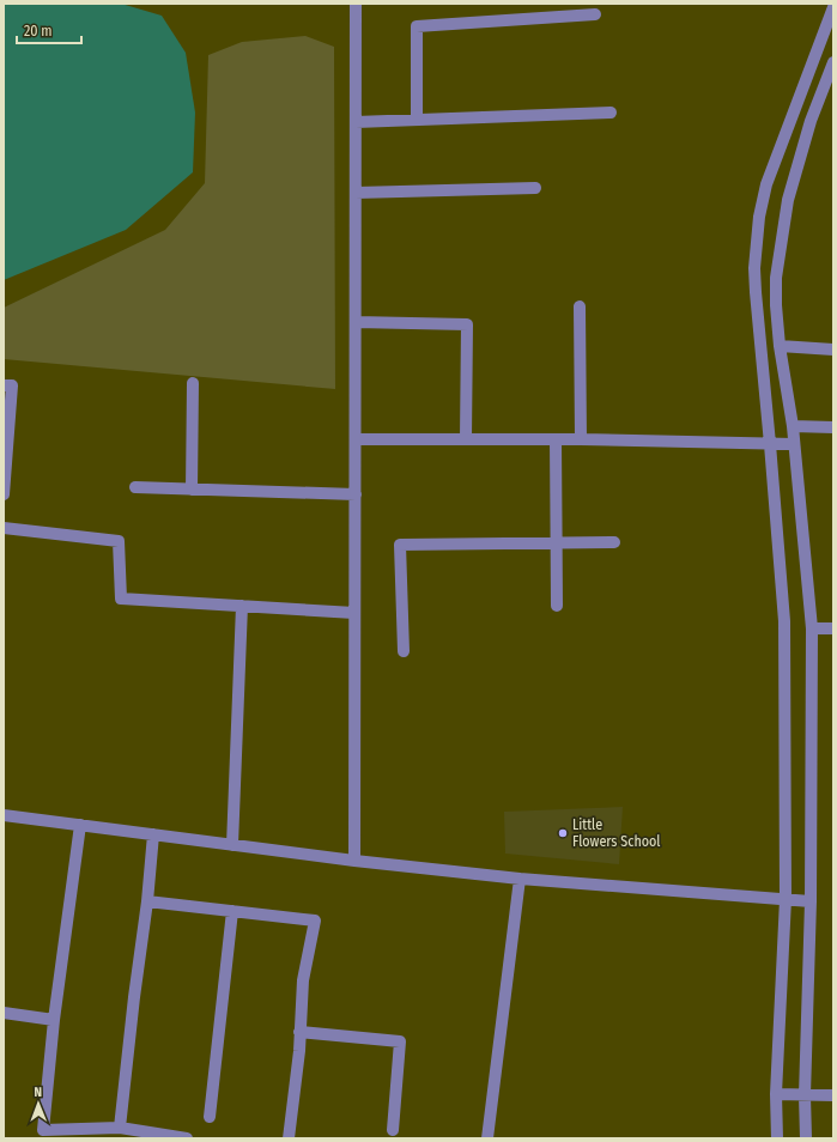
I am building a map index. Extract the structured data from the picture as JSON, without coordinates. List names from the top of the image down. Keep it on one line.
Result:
{"places":["Little Flowers School"],"scale_bar":"20 m","north":"top"}
